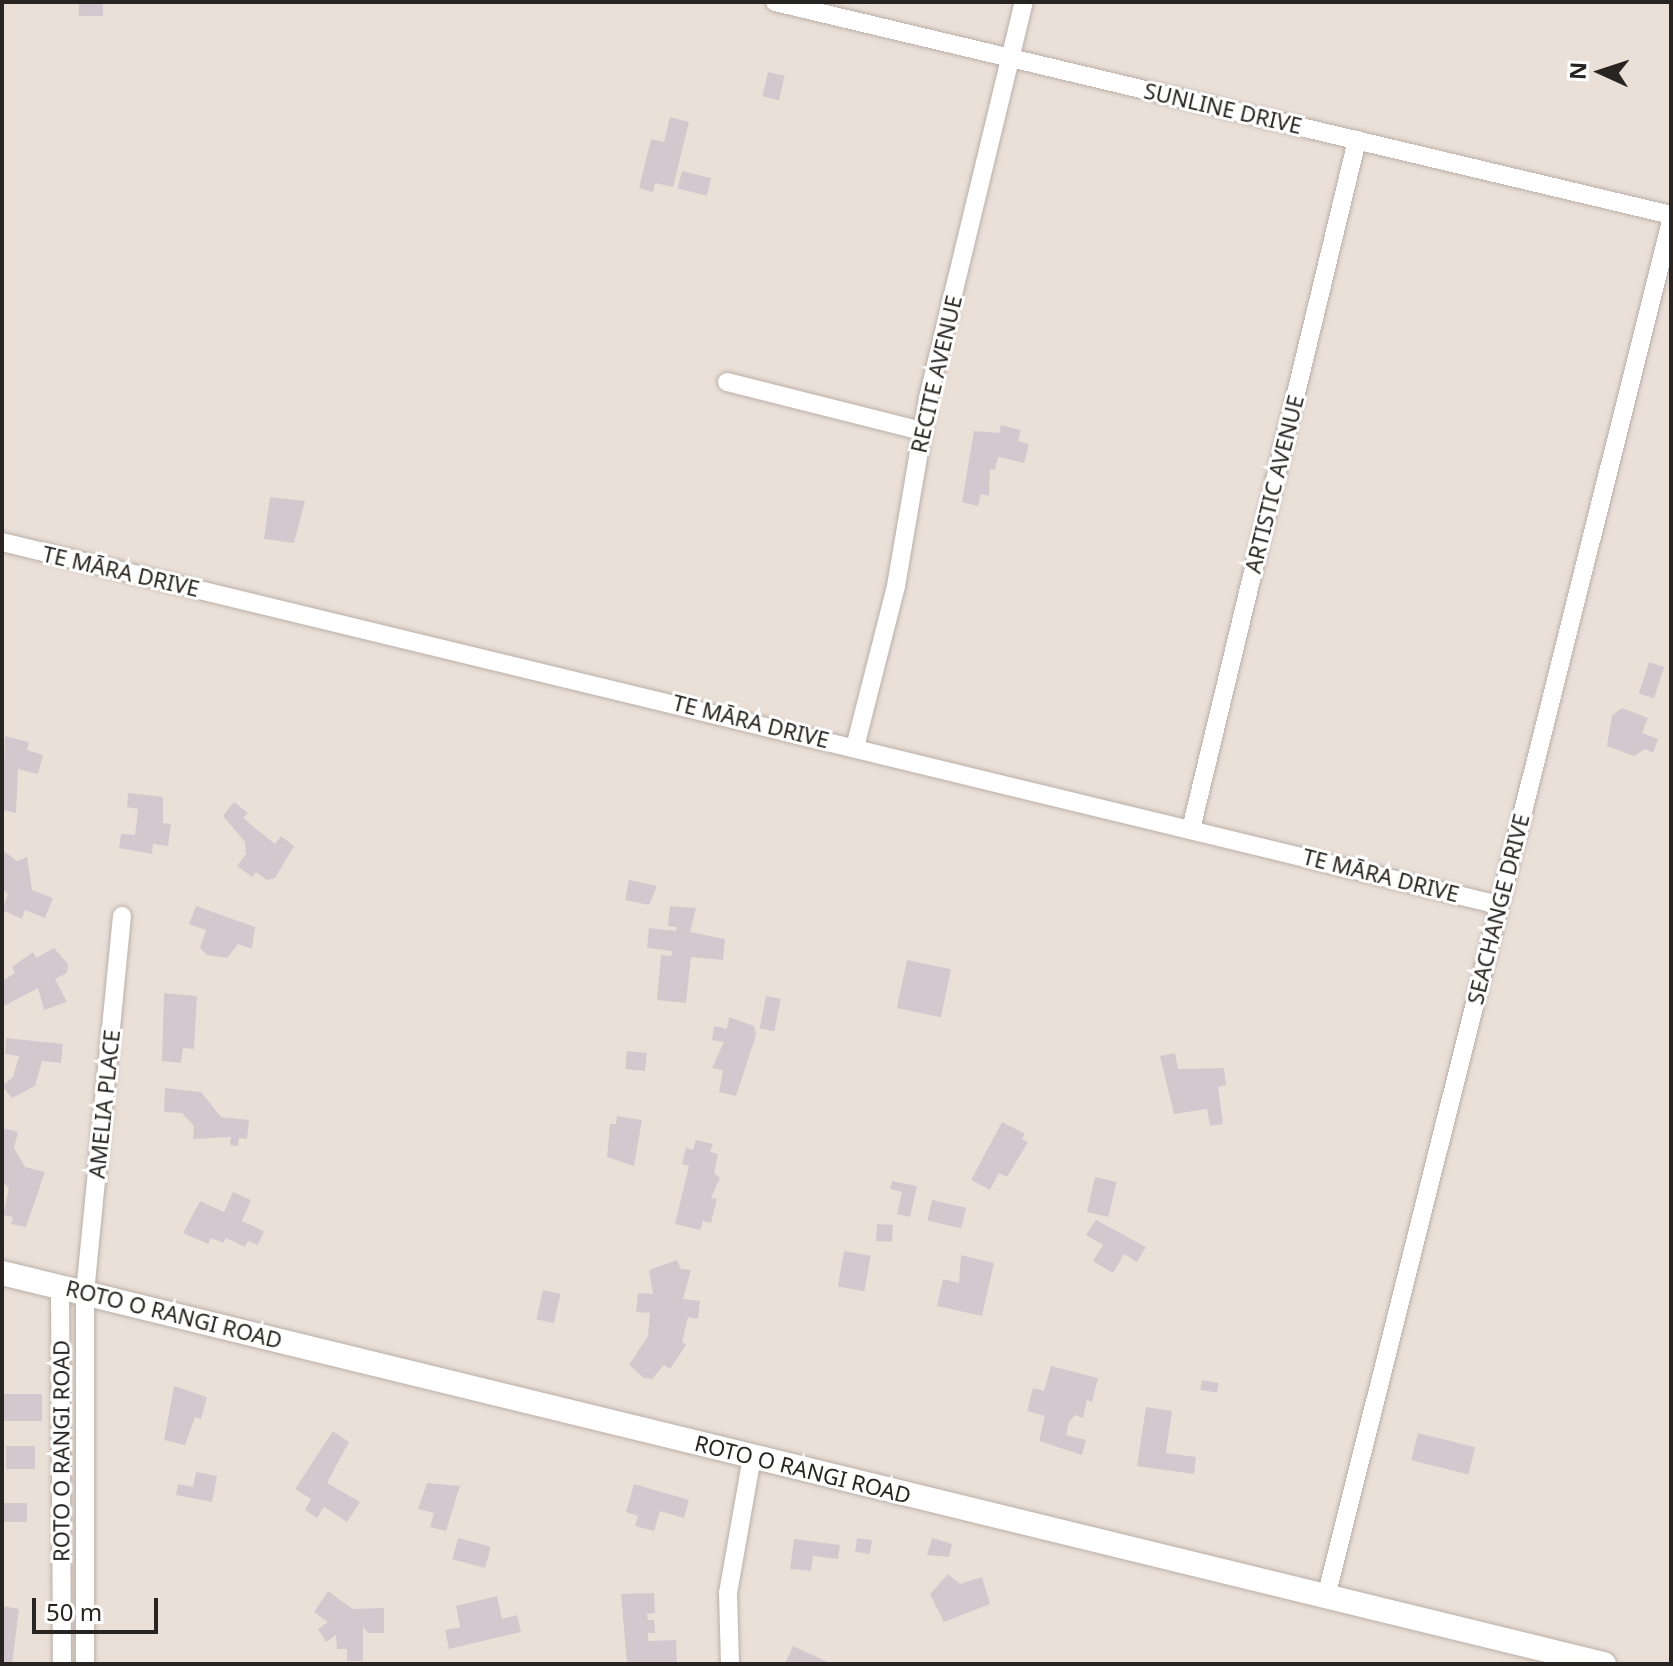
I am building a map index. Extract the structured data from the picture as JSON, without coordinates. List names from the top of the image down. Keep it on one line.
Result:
{"streets":{"street":["SUNLINE DRIVE","RECITE AVENUE","ARTISTIC AVENUE","TE MĀRA DRIVE","SEACHANGE DRIVE","AMELIA PLACE","ROTO O RANGI ROAD"]},"crossings":[["SUNLINE DRIVE","RECITE AVENUE"],["SUNLINE DRIVE","ARTISTIC AVENUE"],["SUNLINE DRIVE","SEACHANGE DRIVE"],["RECITE AVENUE","TE MĀRA DRIVE"],["ARTISTIC AVENUE","TE MĀRA DRIVE"],["TE MĀRA DRIVE","SEACHANGE DRIVE"],["SEACHANGE DRIVE","ROTO O RANGI ROAD"],["AMELIA PLACE","ROTO O RANGI ROAD"]],"scale_bar":"50 m","north":"left"}
